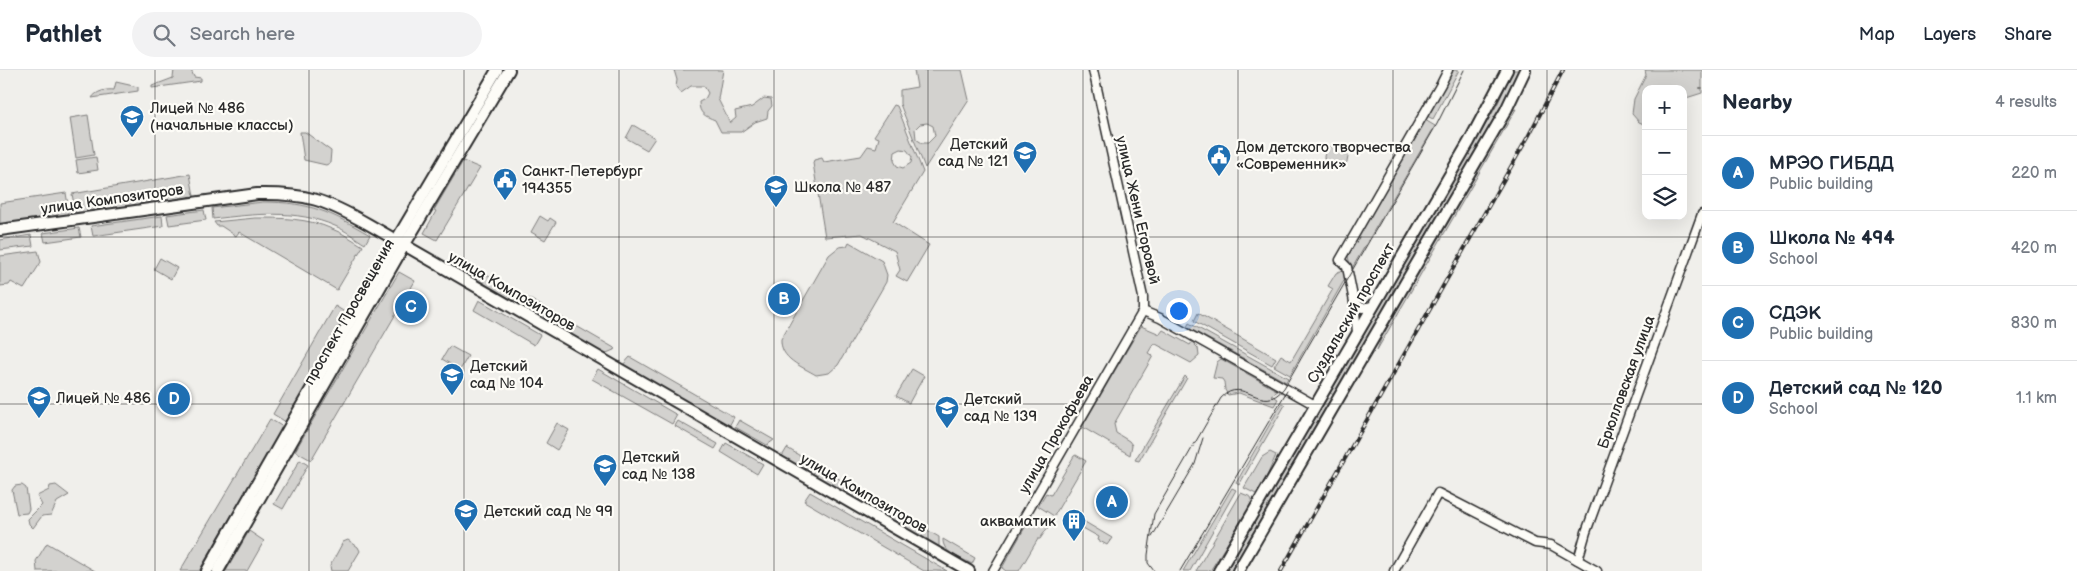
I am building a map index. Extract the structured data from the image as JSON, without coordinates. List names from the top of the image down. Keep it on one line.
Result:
{"streets":{"main road":["улица Композиторов","проспект Просвещения","Суздальский проспект"],"street":["улица Жени Егоровой","Брюлловская улица","улица Прокофьева"]},"crossings":[["улица Композиторов","проспект Просвещения"],["улица Жени Егоровой","улица Прокофьева"]],"places":{"school or university":["Лицей № 486 (начальные классы)","Детский сад № 121","Школа № 487","Детский сад № 104","Лицей № 486","Детский сад № 139","Детский сад № 138","Детский сад № 99"],"public building":["Дом детского творчества «Современник»","Санкт-Петербург 194355"],"building":["акваматик"]},"page":{"header":"Pathlet","search":"Search here","nav":["Map","Layers","Share"],"heading":["Nearby","4 results"],"map_buttons":["+","−"],"list":[{"mark":"A","name":"МРЭО ГИБДД","note":"Public building","value":"220 m"},{"mark":"B","name":"Школа № 494","note":"School","value":"420 m"},{"mark":"C","name":"СДЭК","note":"Public building","value":"830 m"},{"mark":"D","name":"Детский сад № 120","note":"School","value":"1.1 km"}],"pins":["B","C","D","A"]}}
